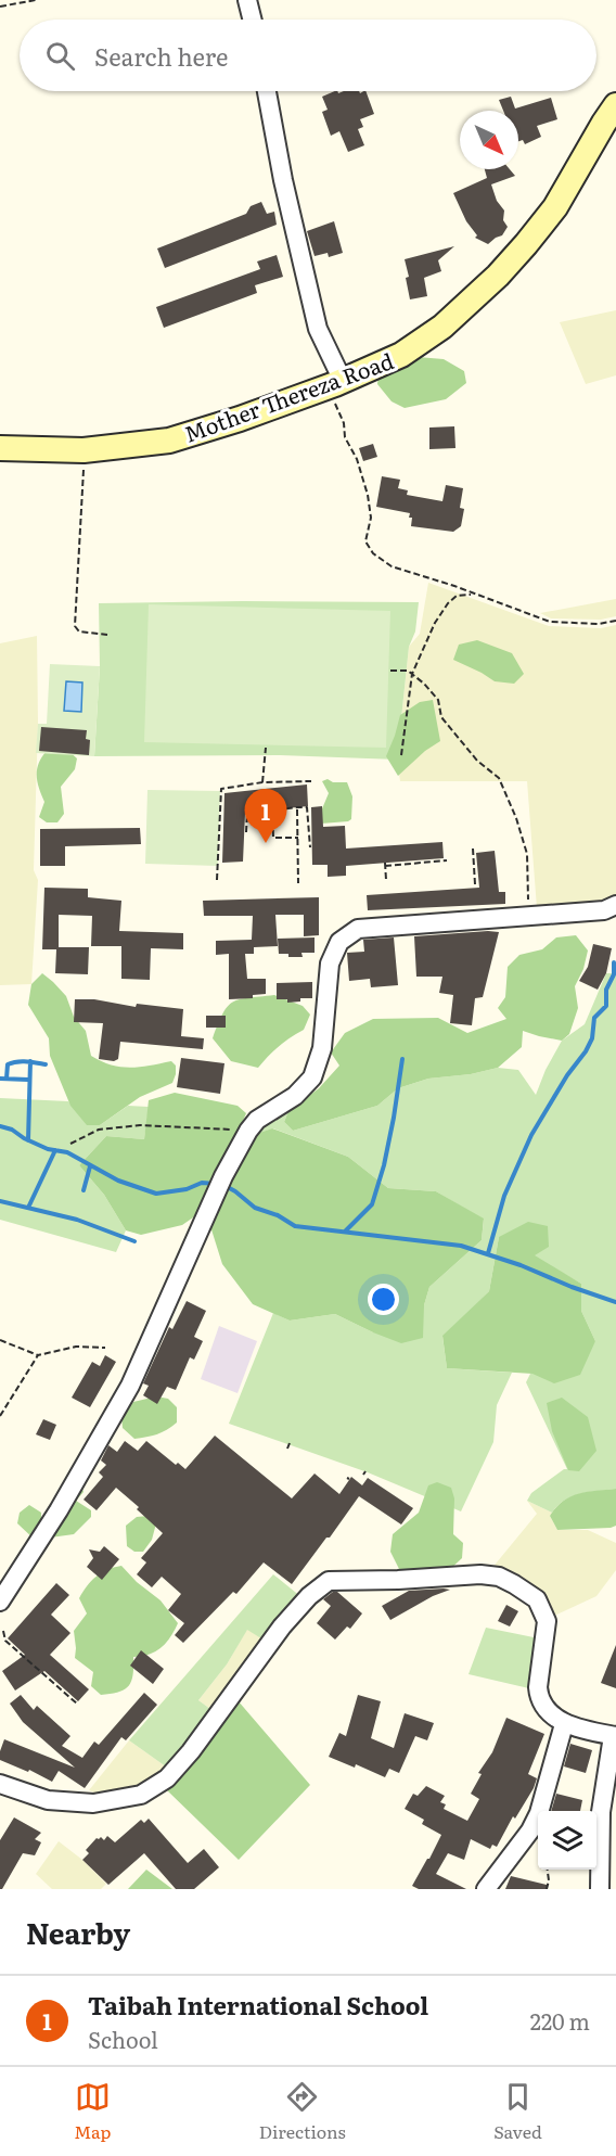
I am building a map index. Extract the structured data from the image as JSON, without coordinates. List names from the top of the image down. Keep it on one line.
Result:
{"streets":{"street":["Mother Thereza Road"]},"north":"bottom right","page":{"search":"Search here","pins":"1","heading":"Nearby","list":[{"mark":"1","name":"Taibah International School","note":"School","value":"220 m"}],"nav":["Map","Directions","Saved"]}}
